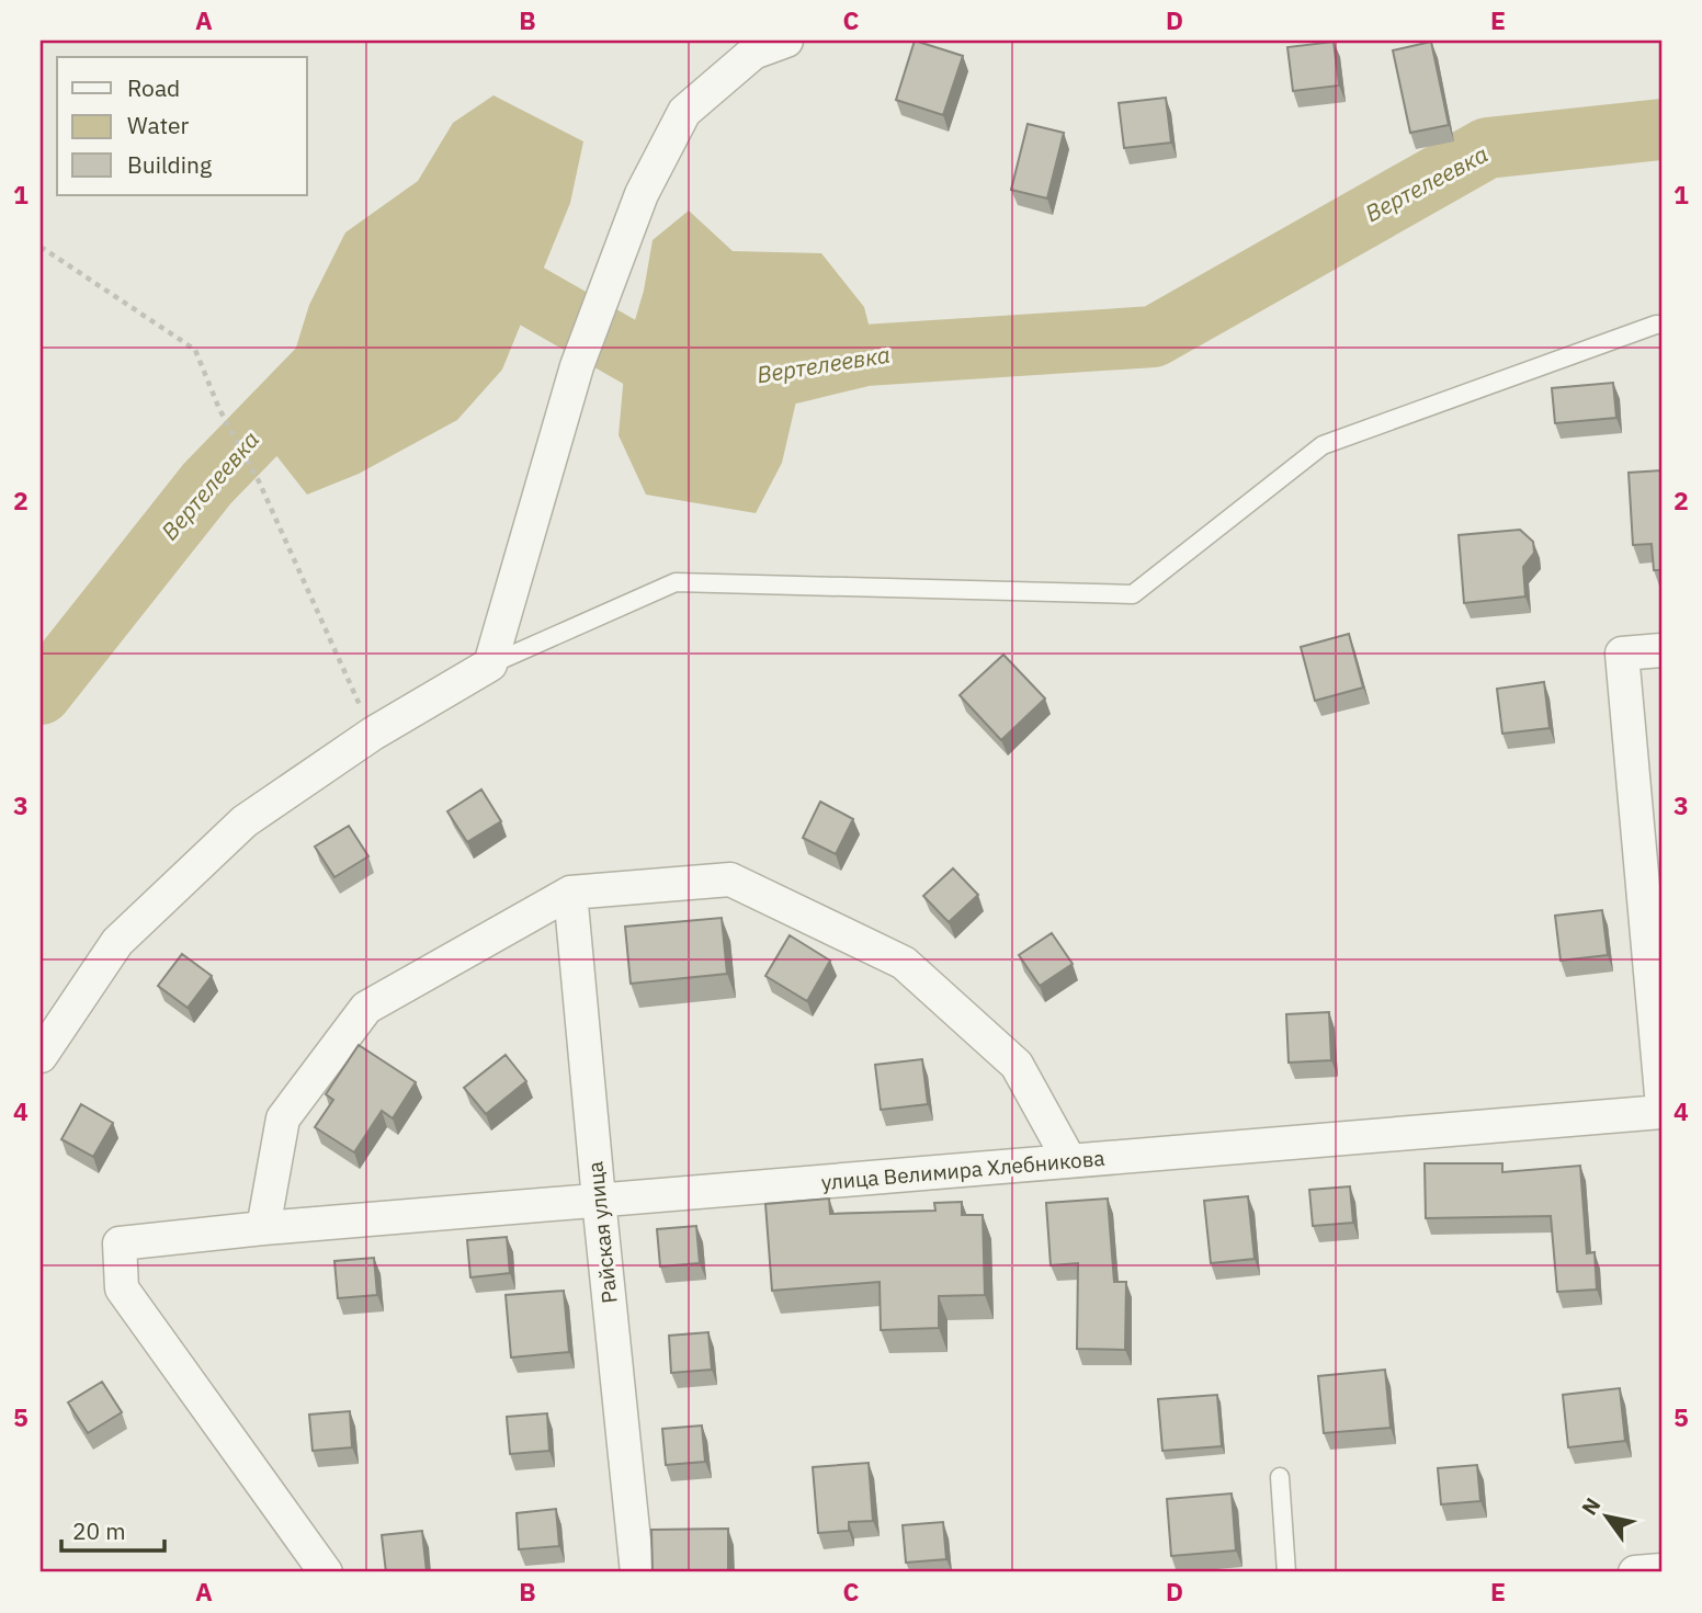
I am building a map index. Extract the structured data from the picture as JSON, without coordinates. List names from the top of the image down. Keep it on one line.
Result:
{"streets":{"street":["улица Велимира Хлебникова","Райская улица"]},"crossings":[["улица Велимира Хлебникова","Райская улица"]],"water":["Вертелеевка"],"legend":["Road","Water","Building"],"scale_bar":"20 m","north":"top left","grid":{"columns":["A","B","C","D","E"],"rows":["1","2","3","4","5"]}}
